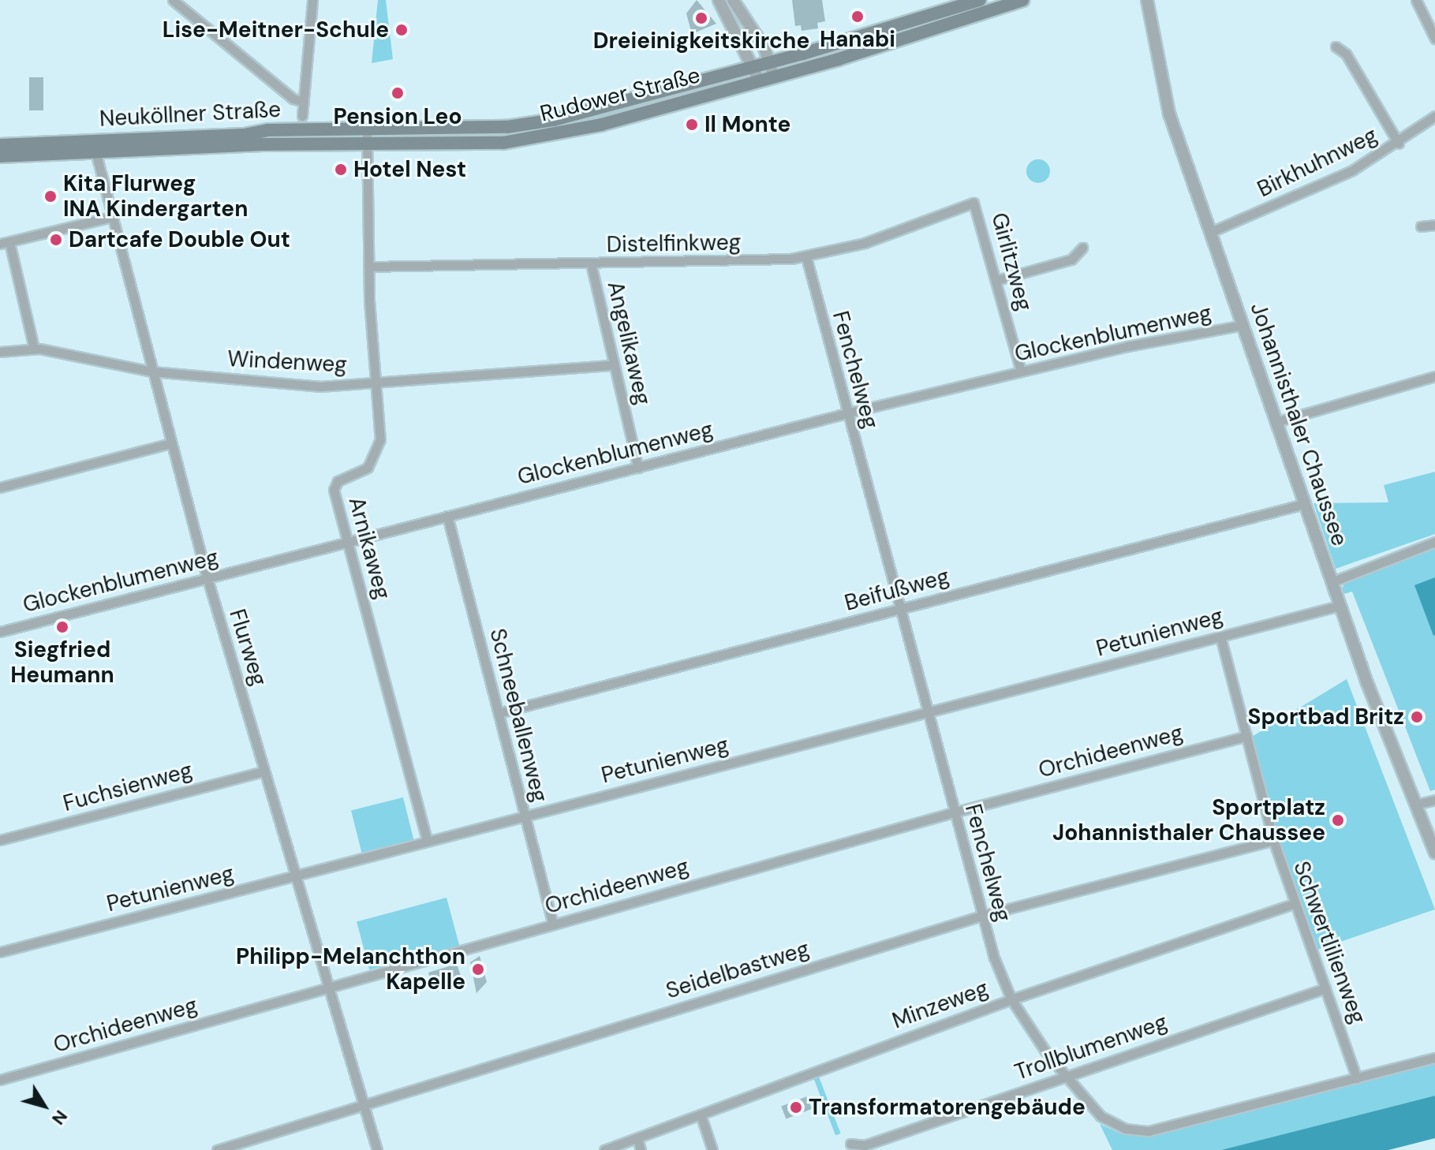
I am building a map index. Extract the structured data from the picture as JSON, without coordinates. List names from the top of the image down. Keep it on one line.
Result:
{"streets":{"main road":["Rudower Straße","Neuköllner Straße"],"street":["Birkhuhnweg","Distelfinkweg","Girlitzweg","Glockenblumenweg","Angelikaweg","Windenweg","Fenchelweg","Johannisthaler Chaussee","Arnikaweg","Beifußweg","Petunienweg","Flurweg","Schneeballenweg","Orchideenweg","Fuchsienweg","Schwertlilienweg","Seidelbastweg","Minzeweg","Trollblumenweg"]},"crossings":[["Rudower Straße","Neuköllner Straße"],["Rudower Straße","Arnikaweg"],["Neuköllner Straße","Arnikaweg"],["Neuköllner Straße","Flurweg"],["Birkhuhnweg","Johannisthaler Chaussee"],["Distelfinkweg","Girlitzweg"],["Distelfinkweg","Angelikaweg"],["Distelfinkweg","Fenchelweg"],["Distelfinkweg","Arnikaweg"],["Girlitzweg","Glockenblumenweg"],["Glockenblumenweg","Angelikaweg"],["Glockenblumenweg","Fenchelweg"],["Glockenblumenweg","Johannisthaler Chaussee"],["Glockenblumenweg","Arnikaweg"],["Glockenblumenweg","Flurweg"],["Glockenblumenweg","Schneeballenweg"],["Angelikaweg","Windenweg"],["Windenweg","Arnikaweg"],["Windenweg","Flurweg"],["Fenchelweg","Beifußweg"],["Fenchelweg","Petunienweg"],["Fenchelweg","Orchideenweg"],["Fenchelweg","Schwertlilienweg"],["Fenchelweg","Seidelbastweg"],["Fenchelweg","Minzeweg"],["Fenchelweg","Trollblumenweg"],["Johannisthaler Chaussee","Beifußweg"],["Johannisthaler Chaussee","Petunienweg"],["Arnikaweg","Petunienweg"],["Beifußweg","Schneeballenweg"],["Petunienweg","Flurweg"],["Petunienweg","Schneeballenweg"],["Petunienweg","Schwertlilienweg"],["Flurweg","Orchideenweg"],["Flurweg","Fuchsienweg"],["Flurweg","Seidelbastweg"],["Schneeballenweg","Orchideenweg"],["Orchideenweg","Schwertlilienweg"],["Schwertlilienweg","Seidelbastweg"],["Schwertlilienweg","Minzeweg"],["Schwertlilienweg","Trollblumenweg"]],"places":["Hanabi","Dreieinigkeitskirche","Lise-Meitner-Schule","Pension Leo","Il Monte","Hotel Nest","Kita Flurweg INA Kindergarten","Dartcafe Double Out","Siegfried Heumann","Sportbad Britz","Sportplatz Johannisthaler Chaussee","Philipp-Melanchthon Kapelle","Transformatorengebäude"],"north":"bottom right"}
